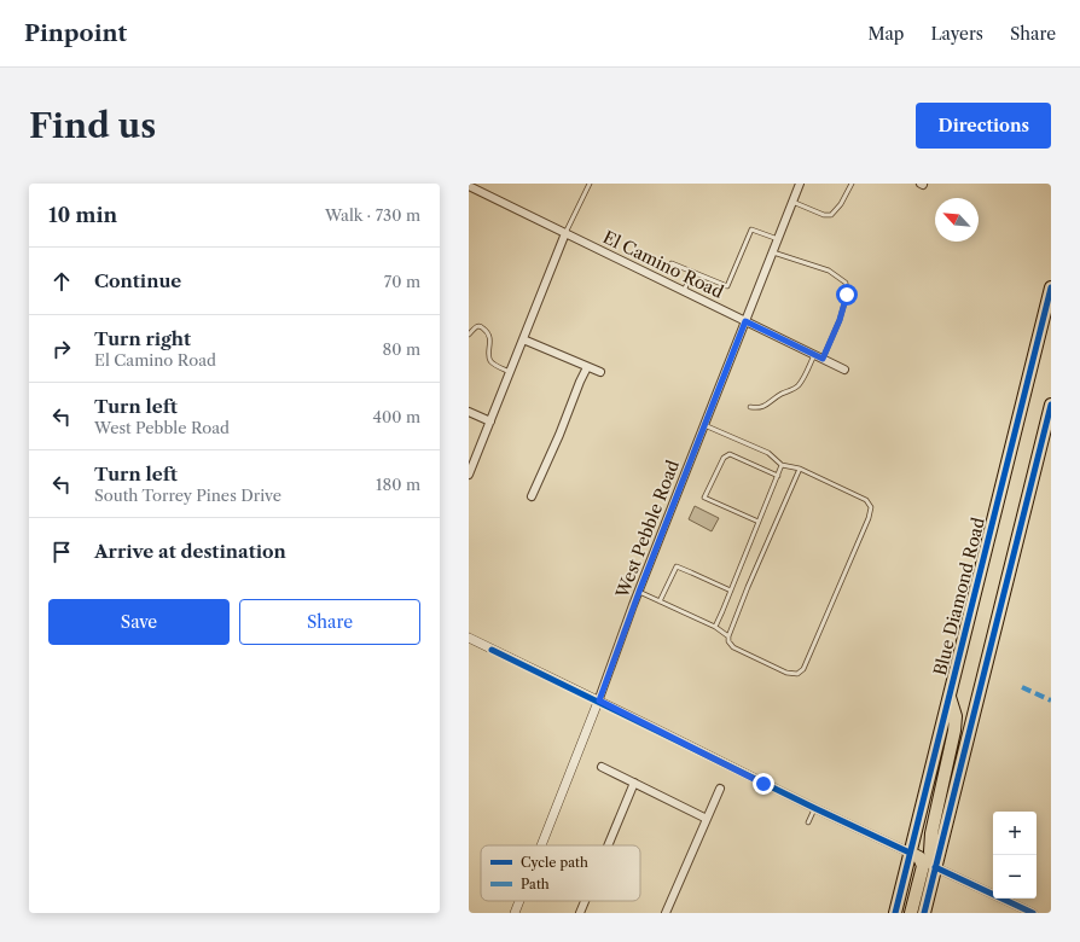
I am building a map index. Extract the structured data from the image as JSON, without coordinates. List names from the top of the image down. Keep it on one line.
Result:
{"streets":{"highway":["Blue Diamond Road"],"street":["El Camino Road","West Pebble Road"]},"crossings":[["El Camino Road","West Pebble Road"]],"legend":["Cycle path","Path"],"north":"top left","page":{"header":"Pinpoint","nav":["Map","Layers","Share"],"buttons":["Directions",["Save","Share"]],"title":"Find us","heading":["10 min","Walk · 730 m"],"list":[["Continue","70 m"],["Turn right","El Camino Road","80 m"],["Turn left","West Pebble Road","400 m"],["Turn left","South Torrey Pines Drive","180 m"],"Arrive at destination"],"map_buttons":["+","−"]}}
